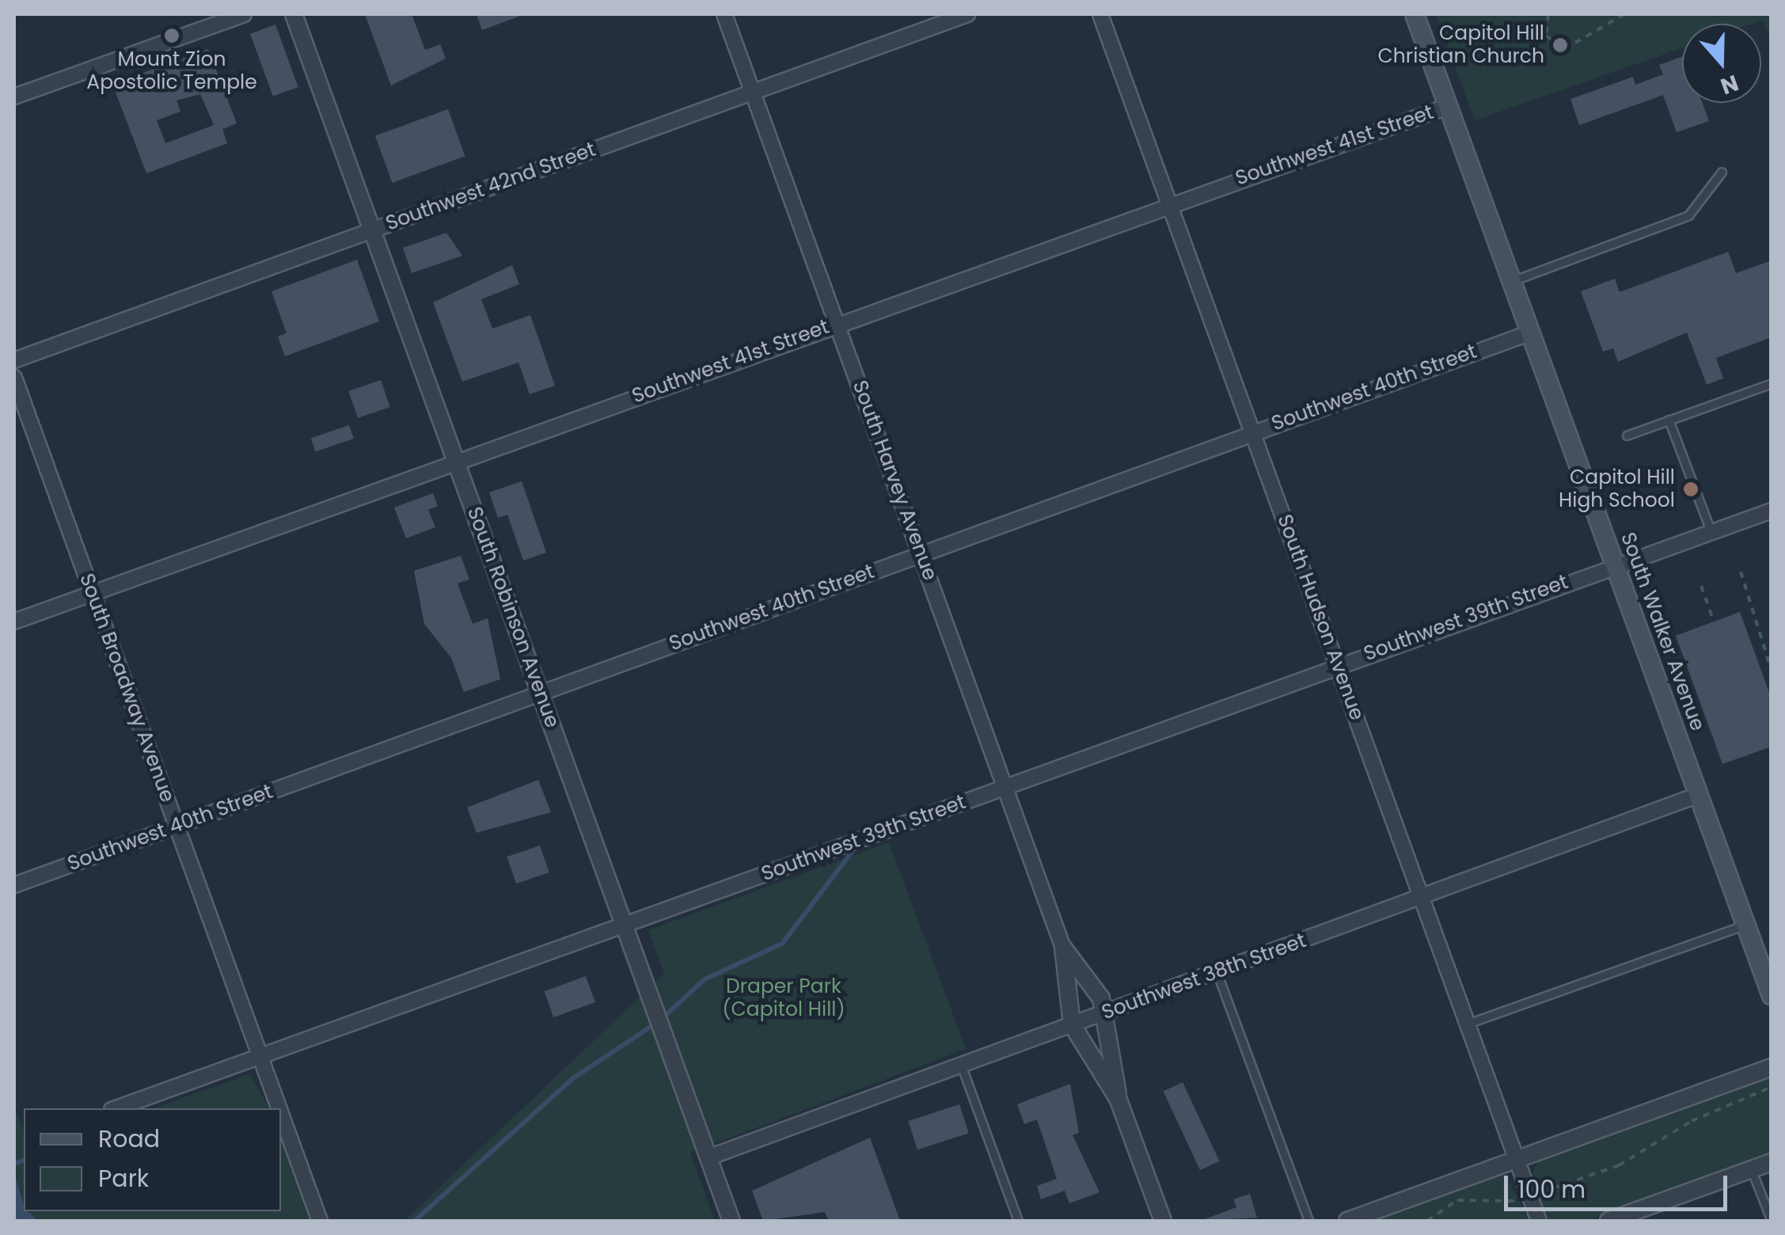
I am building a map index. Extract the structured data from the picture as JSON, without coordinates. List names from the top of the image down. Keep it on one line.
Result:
{"streets":{"main road":["South Walker Avenue"],"street":["Southwest 41st Street","Southwest 42nd Street","Southwest 40th Street","South Harvey Avenue","South Robinson Avenue","South Hudson Avenue","Southwest 39th Street","South Broadway Avenue","Southwest 38th Street"]},"crossings":[["Southwest 41st Street","South Harvey Avenue"],["Southwest 41st Street","South Robinson Avenue"],["Southwest 41st Street","South Hudson Avenue"],["Southwest 41st Street","South Walker Avenue"],["Southwest 41st Street","South Broadway Avenue"],["Southwest 42nd Street","South Harvey Avenue"],["Southwest 42nd Street","South Robinson Avenue"],["Southwest 40th Street","South Harvey Avenue"],["Southwest 40th Street","South Robinson Avenue"],["Southwest 40th Street","South Hudson Avenue"],["Southwest 40th Street","South Walker Avenue"],["Southwest 40th Street","South Broadway Avenue"],["South Harvey Avenue","Southwest 39th Street"],["South Harvey Avenue","Southwest 38th Street"],["South Robinson Avenue","Southwest 39th Street"],["South Robinson Avenue","Southwest 38th Street"],["South Hudson Avenue","Southwest 39th Street"],["South Hudson Avenue","Southwest 38th Street"],["Southwest 39th Street","South Walker Avenue"],["Southwest 39th Street","South Broadway Avenue"],["South Walker Avenue","Southwest 38th Street"]],"parks":["Draper Park (Capitol Hill)"],"places":["Mount Zion Apostolic Temple","Capitol Hill Christian Church","Capitol Hill High School"],"legend":["Road","Park"],"scale_bar":"100 m","north":"bottom"}
